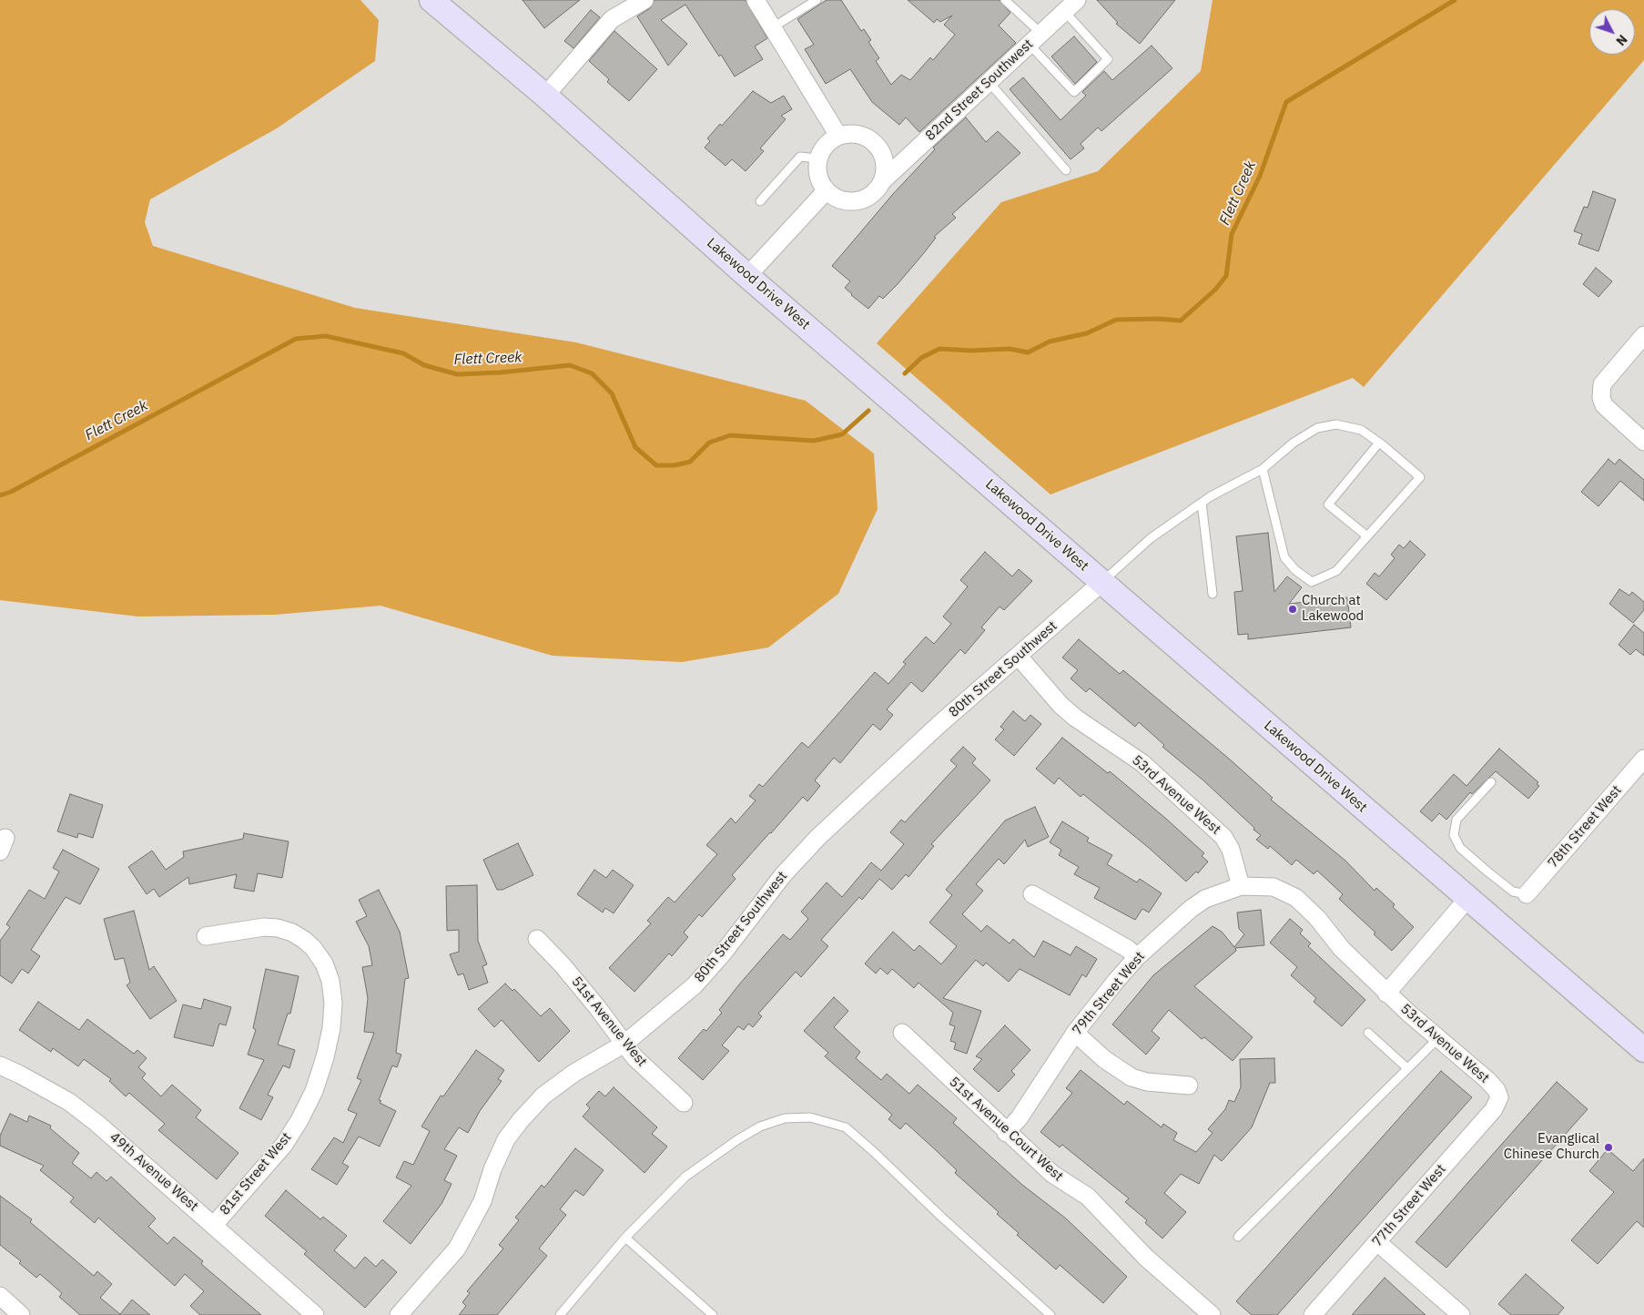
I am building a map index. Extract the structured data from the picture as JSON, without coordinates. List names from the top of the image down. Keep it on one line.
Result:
{"streets":{"main road":["Lakewood Drive West"],"street":["82nd Street Southwest","80th Street Southwest","53rd Avenue West","78th Street West","79th Street West","51st Avenue West","51st Avenue Court West","49th Avenue West","81st Street West","77th Street West"]},"crossings":[["Lakewood Drive West","80th Street Southwest"],["80th Street Southwest","53rd Avenue West"],["80th Street Southwest","51st Avenue West"],["53rd Avenue West","79th Street West"],["53rd Avenue West","77th Street West"],["79th Street West","51st Avenue Court West"],["49th Avenue West","81st Street West"]],"water":["Flett Creek"],"places":["Church at Lakewood","Evanglical Chinese Church"],"north":"bottom right"}
